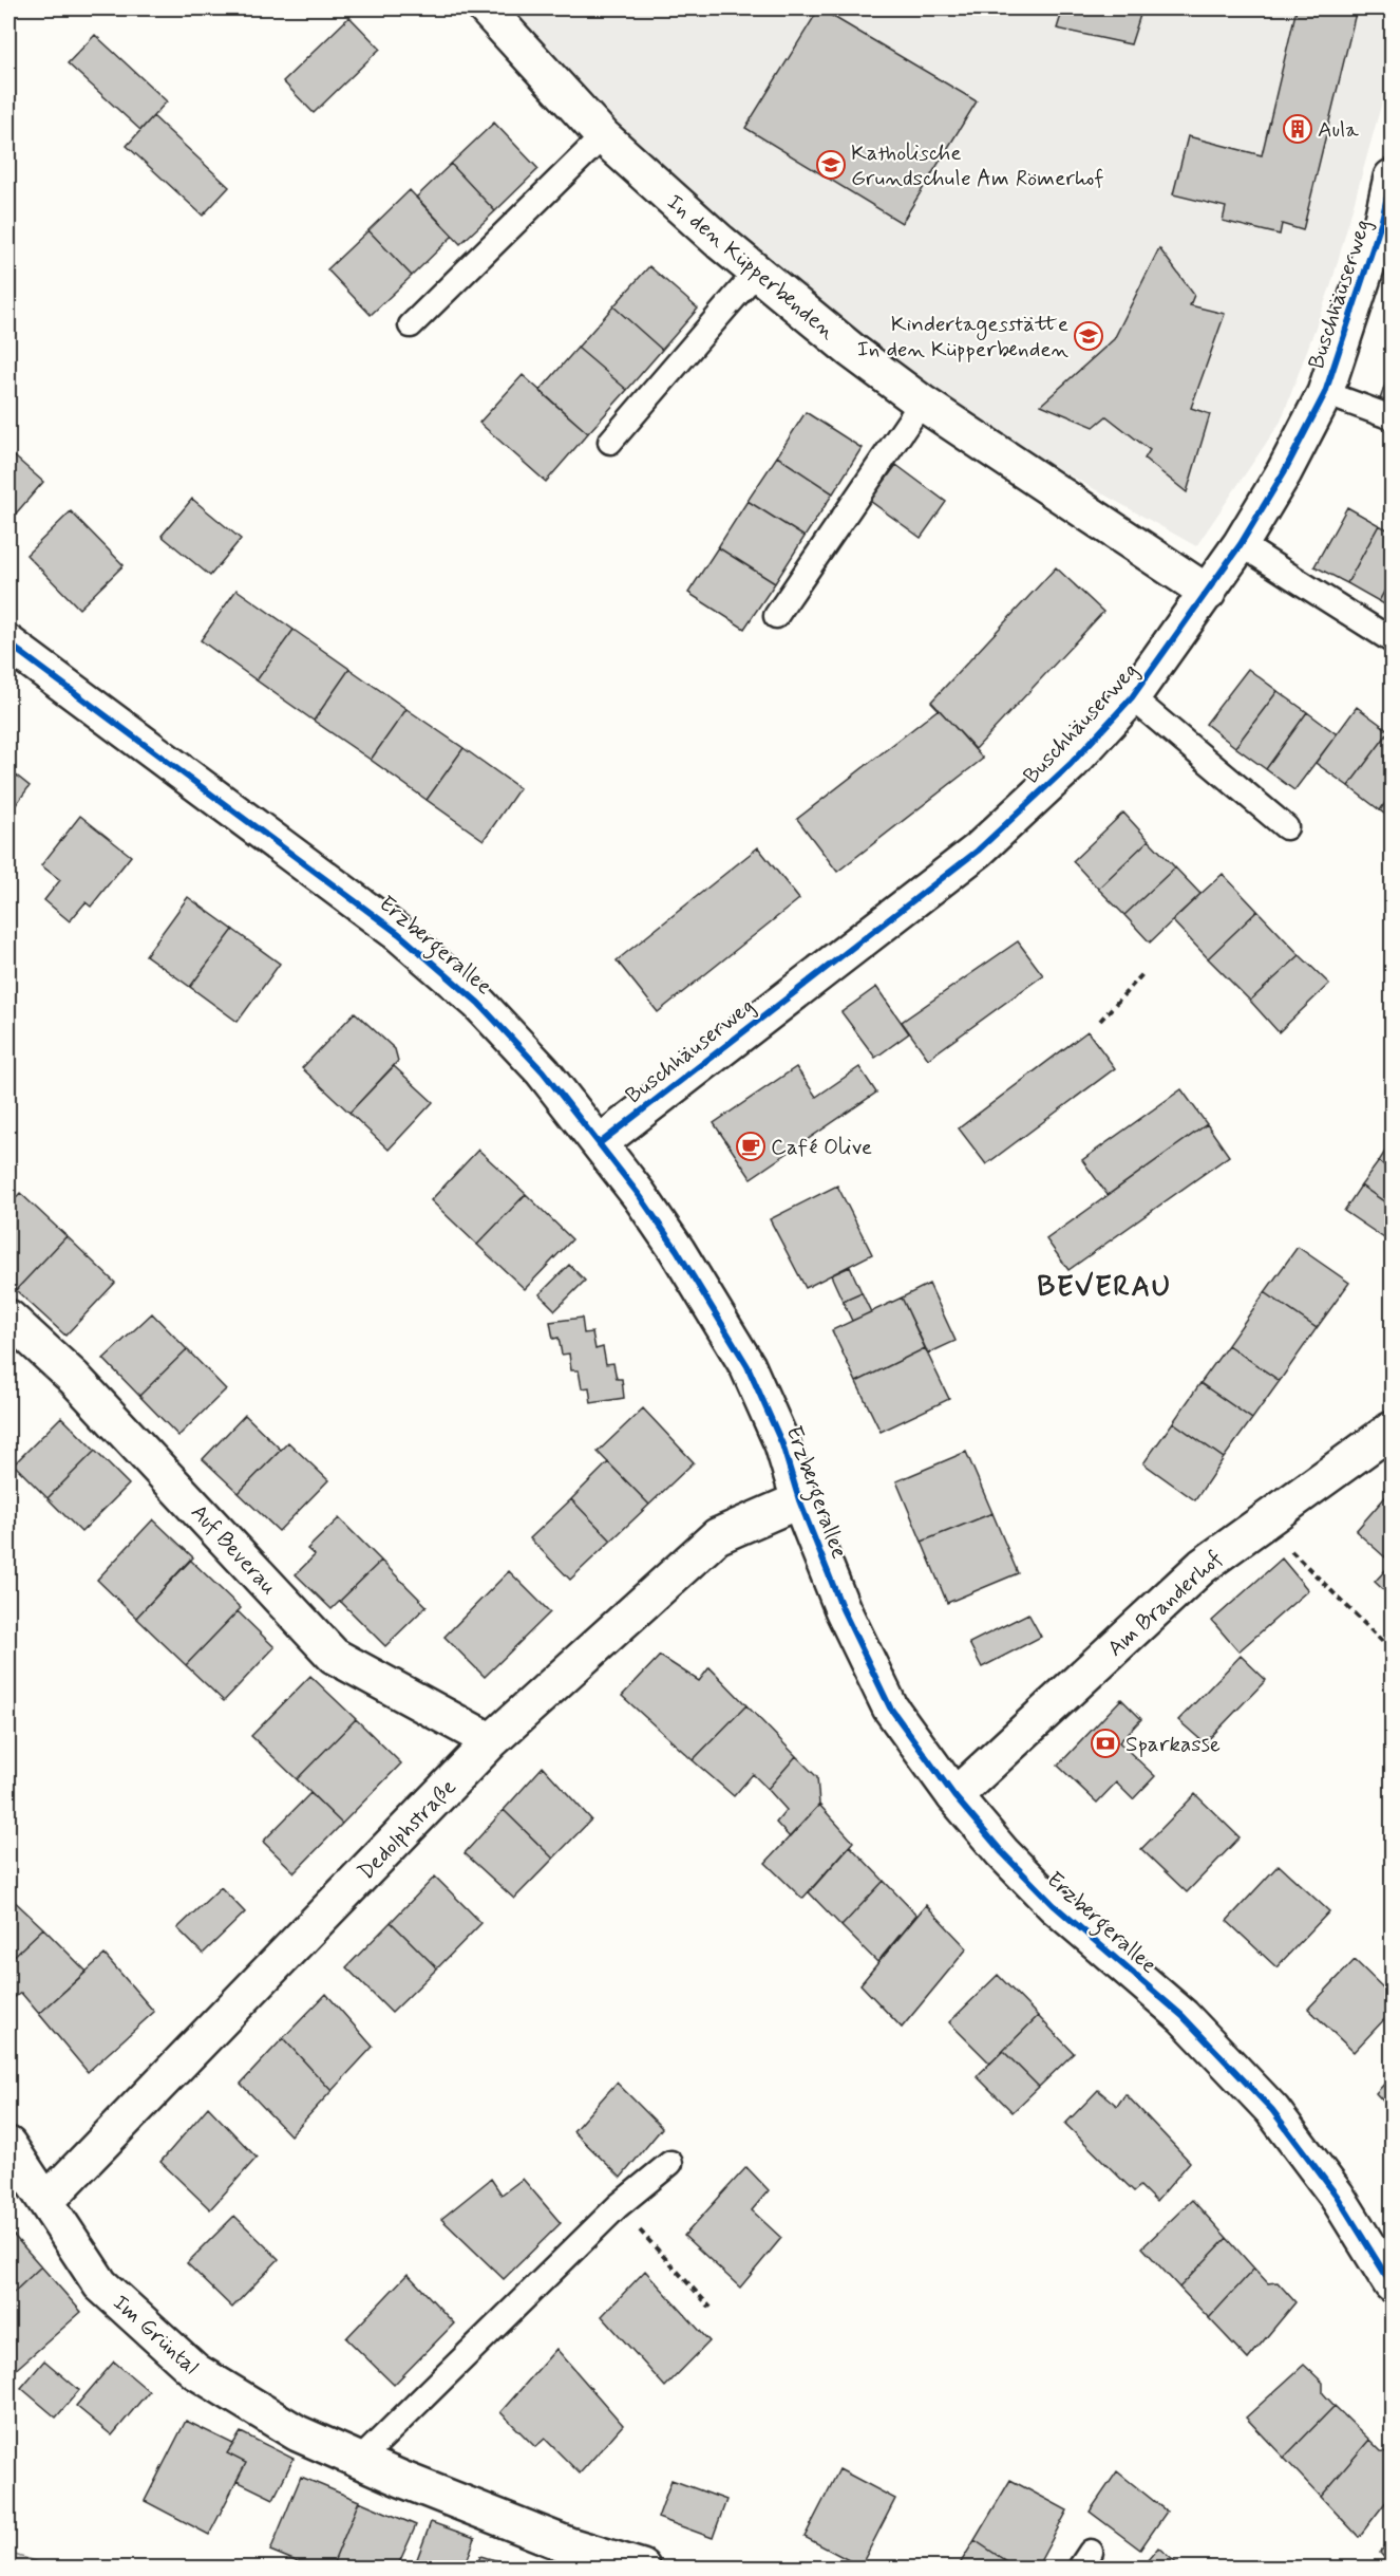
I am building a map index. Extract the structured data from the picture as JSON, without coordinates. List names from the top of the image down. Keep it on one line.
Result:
{"streets":{"street":["In den Küpperbenden","Buschhäuserweg","Erzbergerallee","Auf Beverau","Am Branderhof","Dedolphstraße","Im Grüntal"]},"crossings":[["In den Küpperbenden","Buschhäuserweg"],["Buschhäuserweg","Erzbergerallee"],["Erzbergerallee","Am Branderhof"],["Erzbergerallee","Dedolphstraße"],["Auf Beverau","Dedolphstraße"],["Dedolphstraße","Im Grüntal"]],"districts":["BEVERAU"],"places":{"building":["Aula"],"school or university":["Katholische Grundschule Am Römerhof","Kindertagesstätte In den Küpperbenden"],"cafe":["Café Olive"],"bank":["Sparkasse"]}}
